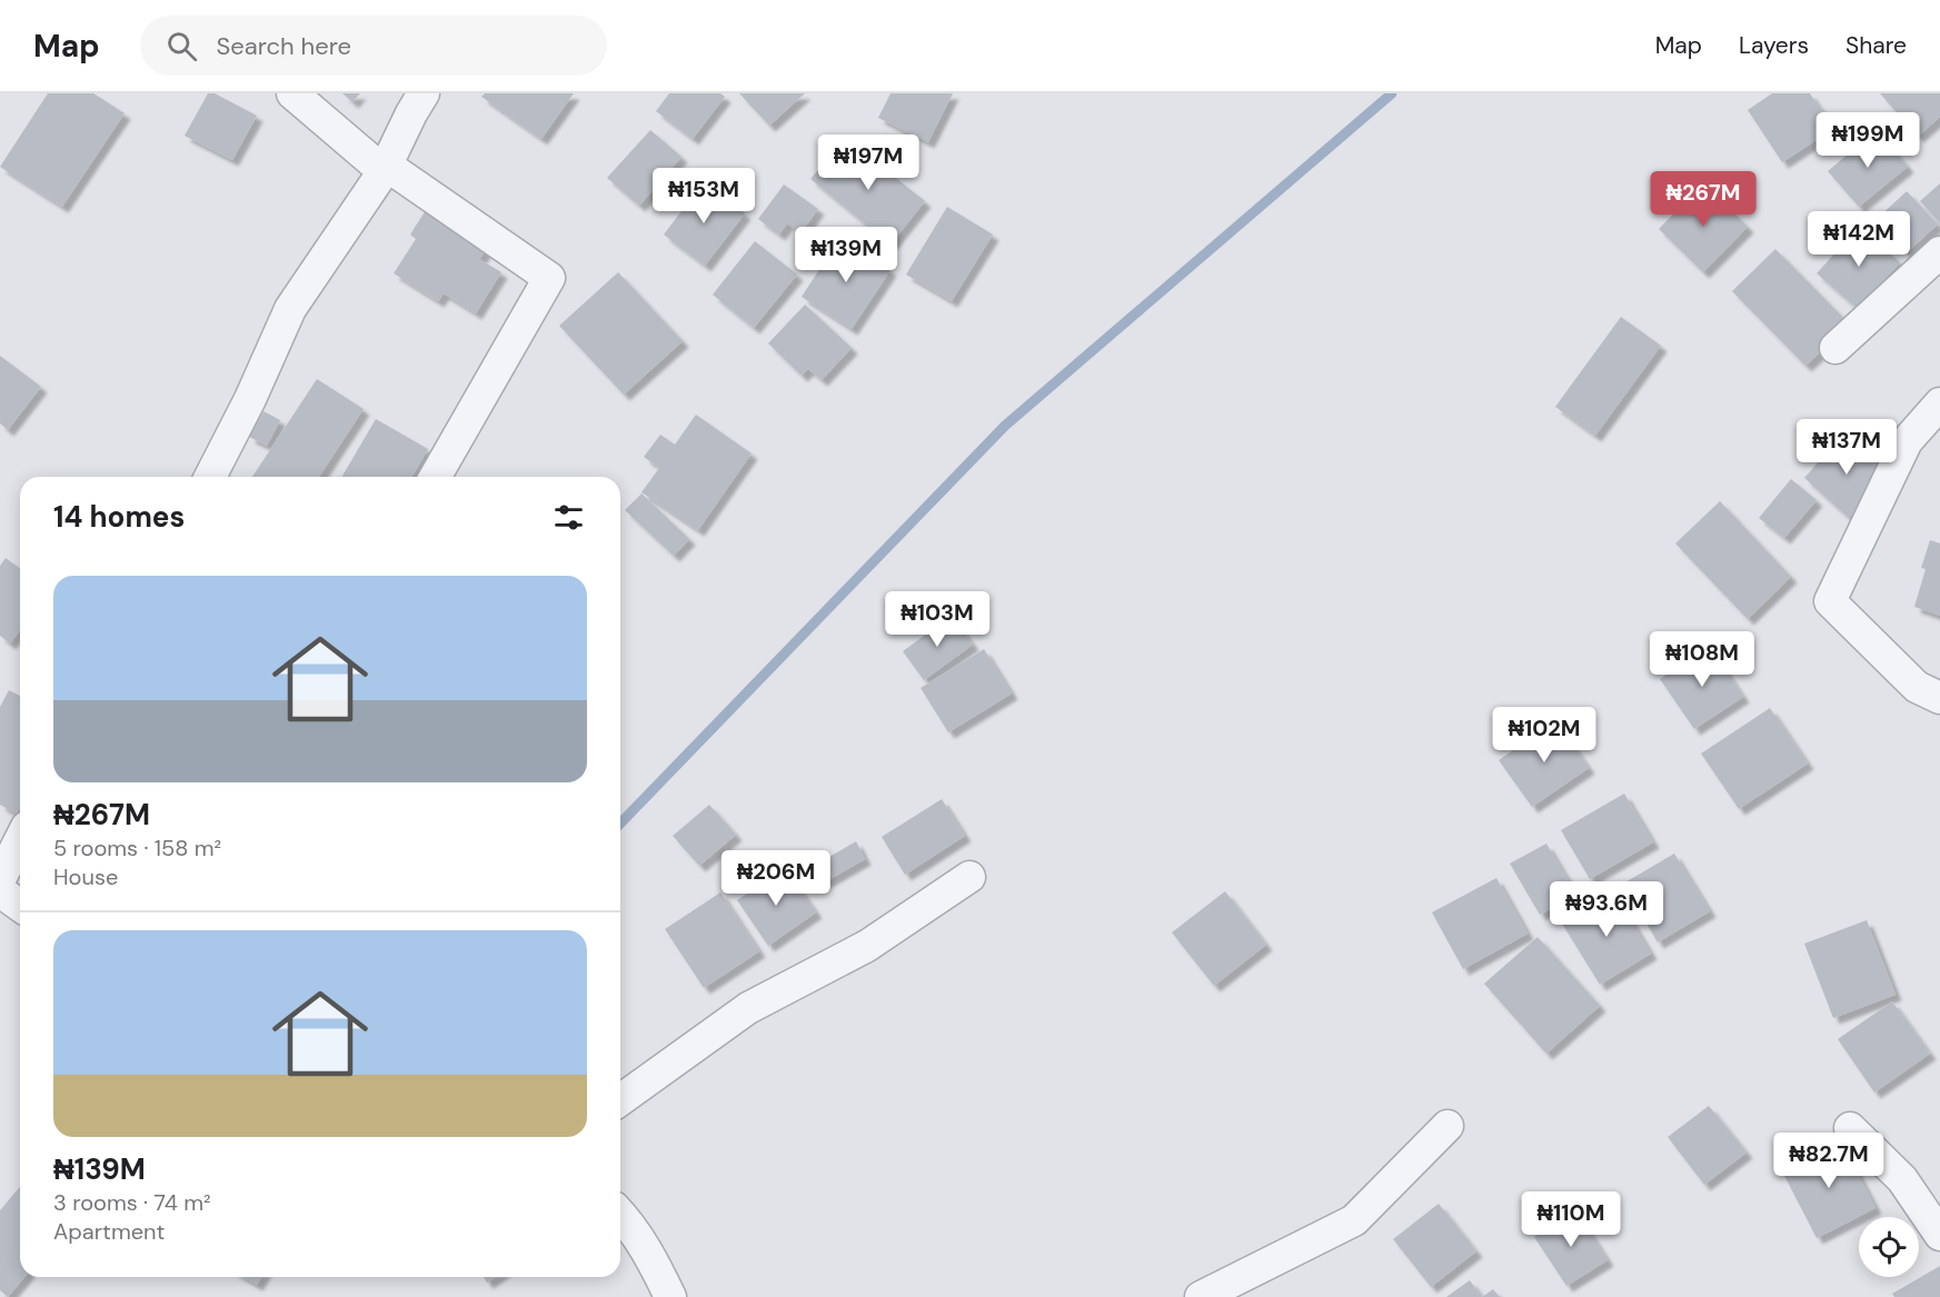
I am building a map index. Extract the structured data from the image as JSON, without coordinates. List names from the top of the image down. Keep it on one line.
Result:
{"page":{"header":"Map","search":"Search here","nav":["Map","Layers","Share"],"price":["₦199M","₦197M","₦153M","₦267M","₦142M","₦139M","₦137M","₦103M","₦108M","₦102M","₦206M","₦93.6M","₦82.7M","₦110M"],"heading":"14 homes","list":[{"name":"₦267M","note":"5 rooms · 158 m² · House"},{"name":"₦139M","note":"3 rooms · 74 m² · Apartment"}]}}
